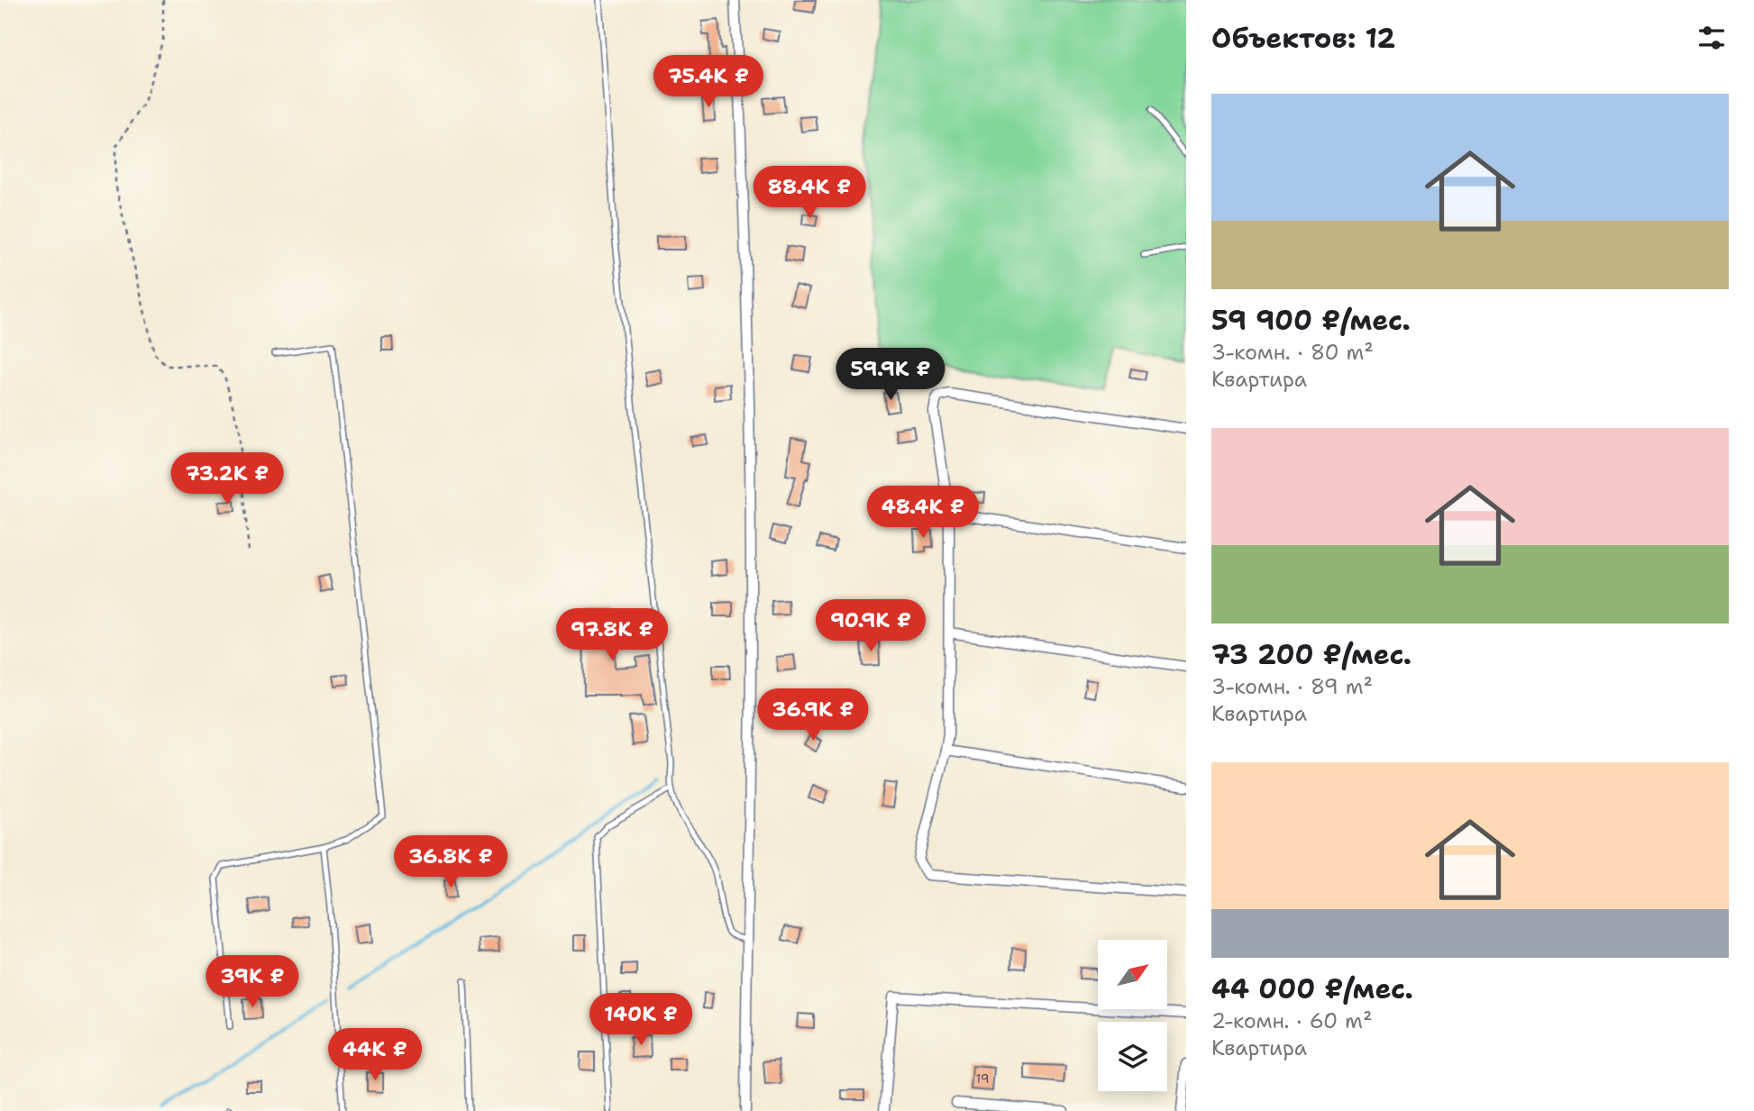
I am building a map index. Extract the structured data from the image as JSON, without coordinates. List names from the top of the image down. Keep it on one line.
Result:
{"house_numbers":["19"],"north":"top right","page":{"heading":"Объектов: 12","price":["75.4K ₽","88.4K ₽","59.9K ₽","73.2K ₽","48.4K ₽","90.9K ₽","97.8K ₽","36.9K ₽","36.8K ₽","39K ₽","140K ₽","44K ₽"],"list":[{"name":"59 900 ₽/мес.","note":"3-комн. · 80 m² · Квартира"},{"name":"73 200 ₽/мес.","note":"3-комн. · 89 m² · Квартира"},{"name":"44 000 ₽/мес.","note":"2-комн. · 60 m² · Квартира"}]}}
